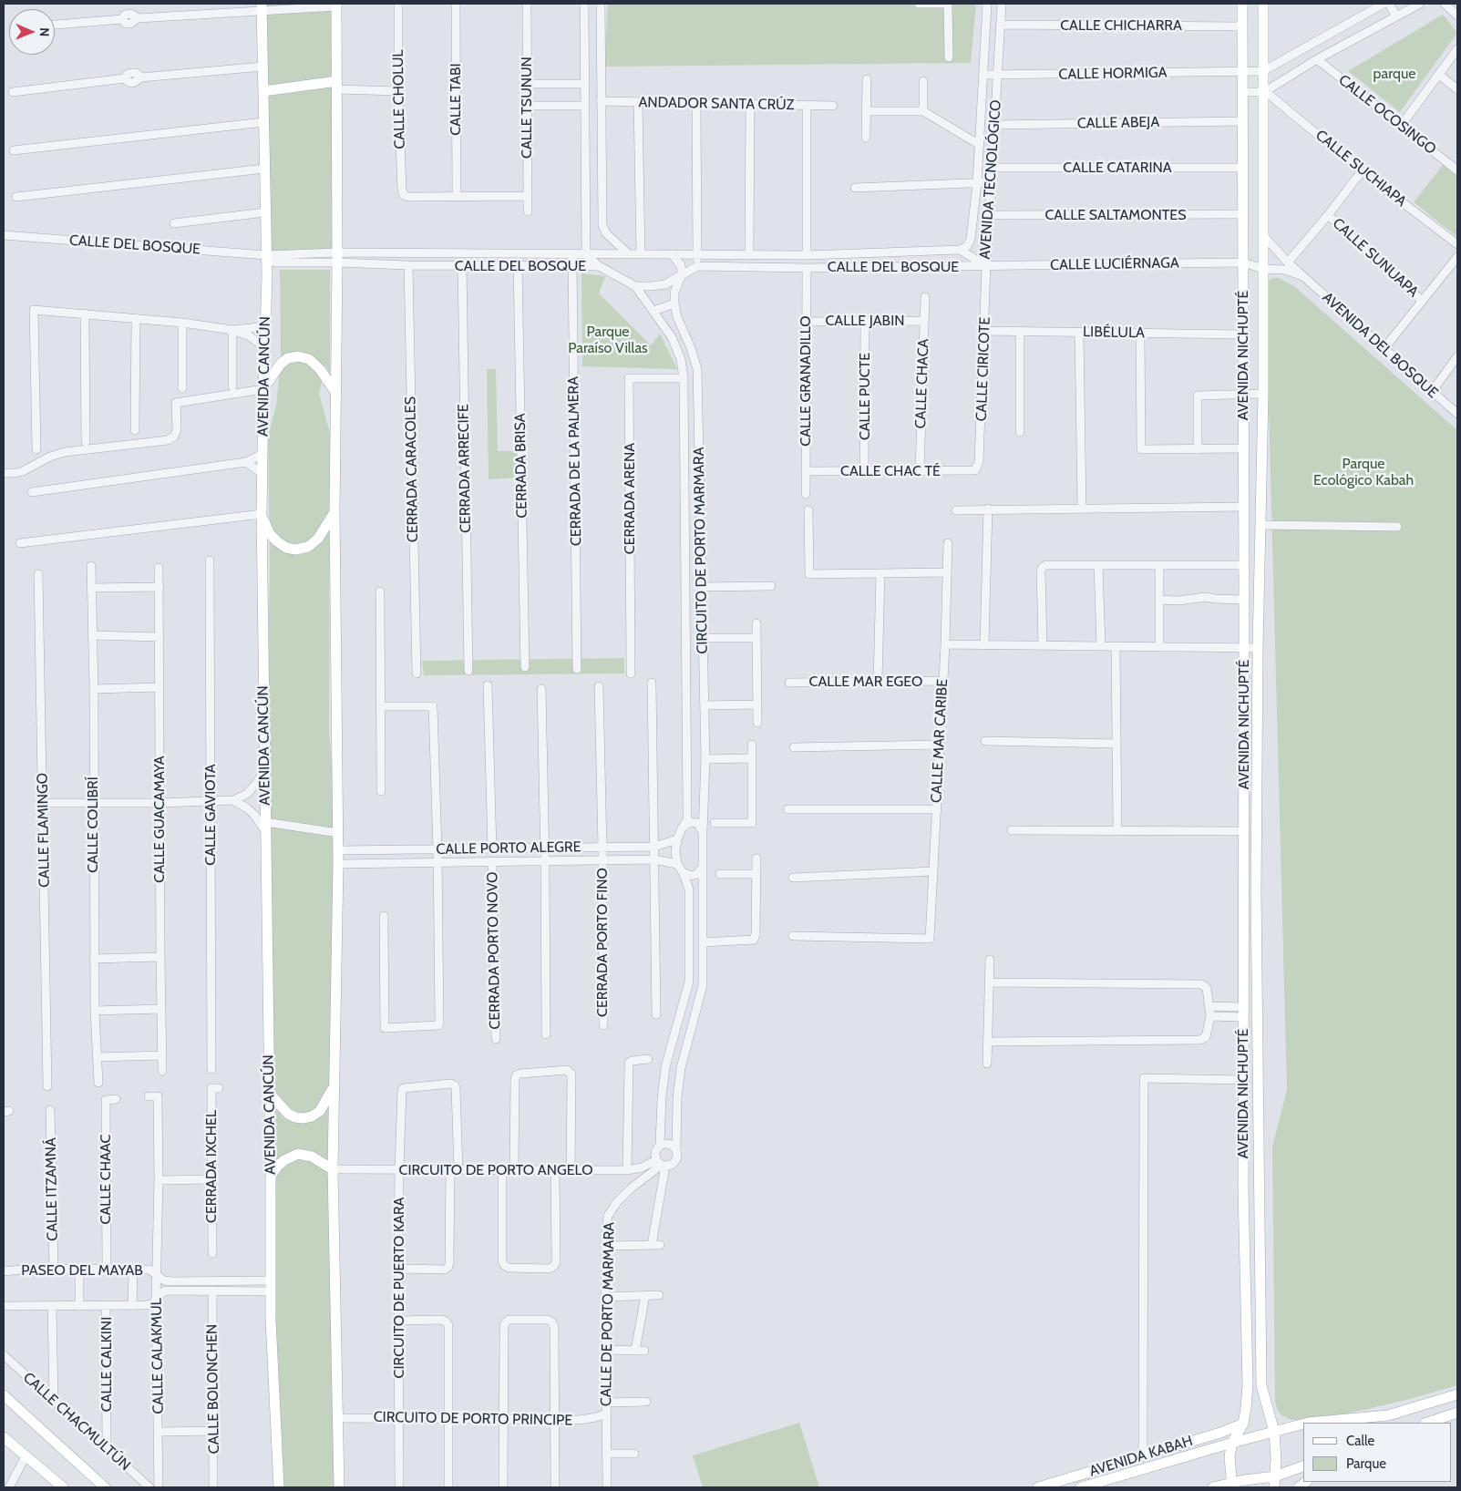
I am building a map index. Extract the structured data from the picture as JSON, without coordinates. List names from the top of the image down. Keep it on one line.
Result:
{"streets":{"main road":["AVENIDA NICHUPTÉ","AVENIDA CANCÚN","AVENIDA KABAH"],"street":["CALLE CHICHARRA","CALLE HORMIGA","CALLE CHOLUL","CALLE TABI","ANDADOR SANTA CRÚZ","CALLE TSUNUN","CALLE OCOSINGO","CALLE ABEJA","CALLE CATARINA","CALLE SUCHIAPA","AVENIDA TECNOLÓGICO","CALLE SALTAMONTES","CALLE DEL BOSQUE","CALLE SUNUAPA","CALLE LUCIÉRNAGA","CALLE JABIN","LIBÉLULA","AVENIDA DEL BOSQUE","CALLE CIRICOTE","CALLE GRANADILLO","CALLE CHACA","CALLE PUCTE","CERRADA DE LA PALMERA","CERRADA BRISA","CERRADA ARRECIFE","CERRADA CARACOLES","CALLE CHAC TÉ","CERRADA ARENA","CIRCUITO DE PORTO MARMARA","CALLE MAR EGEO","CALLE MAR CARIBE","CALLE GAVIOTA","CALLE GUACAMAYA","CALLE COLIBRÍ","CALLE FLAMINGO","CALLE PORTO ALEGRE","CERRADA PORTO FINO","CERRADA PORTO NOVO","CERRADA IXCHEL","CIRCUITO DE PORTO ANGELO","CALLE CHAAC","CALLE ITZAMNÁ","PASEO DEL MAYAB","CIRCUITO DE PUERTO KARA","CALLE DE PORTO MARMARA","CALLE CALAKMUL","CALLE CALKINI","CALLE BOLONCHEN","CIRCUITO DE PORTO PRINCIPE","CALLE CHACMULTÚN"]},"crossings":[["CALLE CHICHARRA","AVENIDA TECNOLÓGICO"],["CALLE CHICHARRA","AVENIDA NICHUPTÉ"],["CALLE HORMIGA","AVENIDA TECNOLÓGICO"],["CALLE HORMIGA","AVENIDA NICHUPTÉ"],["CALLE CHOLUL","CALLE TABI"],["CALLE ABEJA","AVENIDA TECNOLÓGICO"],["CALLE ABEJA","AVENIDA NICHUPTÉ"],["CALLE CATARINA","AVENIDA TECNOLÓGICO"],["CALLE CATARINA","AVENIDA NICHUPTÉ"],["CALLE SUCHIAPA","AVENIDA NICHUPTÉ"],["AVENIDA TECNOLÓGICO","CALLE SALTAMONTES"],["AVENIDA TECNOLÓGICO","CALLE DEL BOSQUE"],["AVENIDA TECNOLÓGICO","CALLE LUCIÉRNAGA"],["AVENIDA TECNOLÓGICO","CALLE CIRICOTE"],["CALLE SALTAMONTES","AVENIDA NICHUPTÉ"],["CALLE DEL BOSQUE","CALLE LUCIÉRNAGA"],["CALLE DEL BOSQUE","CALLE CIRICOTE"],["CALLE DEL BOSQUE","AVENIDA CANCÚN"],["CALLE DEL BOSQUE","CALLE GRANADILLO"],["CALLE DEL BOSQUE","CERRADA DE LA PALMERA"],["CALLE DEL BOSQUE","CERRADA BRISA"],["CALLE DEL BOSQUE","CERRADA ARRECIFE"],["CALLE DEL BOSQUE","CERRADA CARACOLES"],["CALLE DEL BOSQUE","CIRCUITO DE PORTO MARMARA"],["CALLE LUCIÉRNAGA","AVENIDA DEL BOSQUE"],["CALLE LUCIÉRNAGA","AVENIDA NICHUPTÉ"],["CALLE LUCIÉRNAGA","CALLE CIRICOTE"],["CALLE JABIN","CALLE GRANADILLO"],["CALLE JABIN","CALLE CHACA"],["CALLE JABIN","CALLE PUCTE"],["LIBÉLULA","AVENIDA NICHUPTÉ"],["LIBÉLULA","CALLE CIRICOTE"],["AVENIDA DEL BOSQUE","AVENIDA NICHUPTÉ"],["AVENIDA NICHUPTÉ","AVENIDA KABAH"],["CALLE CIRICOTE","CALLE CHAC TÉ"],["AVENIDA CANCÚN","PASEO DEL MAYAB"],["CALLE GRANADILLO","CALLE CHAC TÉ"],["CALLE CHACA","CALLE CHAC TÉ"],["CALLE PUCTE","CALLE CHAC TÉ"],["CERRADA ARENA","CIRCUITO DE PORTO MARMARA"],["CIRCUITO DE PORTO MARMARA","CALLE PORTO ALEGRE"],["CIRCUITO DE PORTO MARMARA","CIRCUITO DE PORTO ANGELO"],["CIRCUITO DE PORTO MARMARA","CALLE DE PORTO MARMARA"],["CALLE MAR EGEO","CALLE MAR CARIBE"],["CALLE PORTO ALEGRE","CERRADA PORTO FINO"],["CALLE PORTO ALEGRE","CERRADA PORTO NOVO"],["CIRCUITO DE PORTO ANGELO","CIRCUITO DE PUERTO KARA"],["CIRCUITO DE PORTO ANGELO","CALLE DE PORTO MARMARA"],["CALLE CHAAC","PASEO DEL MAYAB"],["CALLE ITZAMNÁ","PASEO DEL MAYAB"],["PASEO DEL MAYAB","CALLE CALAKMUL"],["CIRCUITO DE PUERTO KARA","CIRCUITO DE PORTO PRINCIPE"],["CALLE DE PORTO MARMARA","CIRCUITO DE PORTO PRINCIPE"],["CALLE CALKINI","CALLE CHACMULTÚN"]],"parks":["parque","Parque Paraíso Villas","Parque Ecológico Kabah"],"legend":["Calle","Parque"],"north":"right"}
